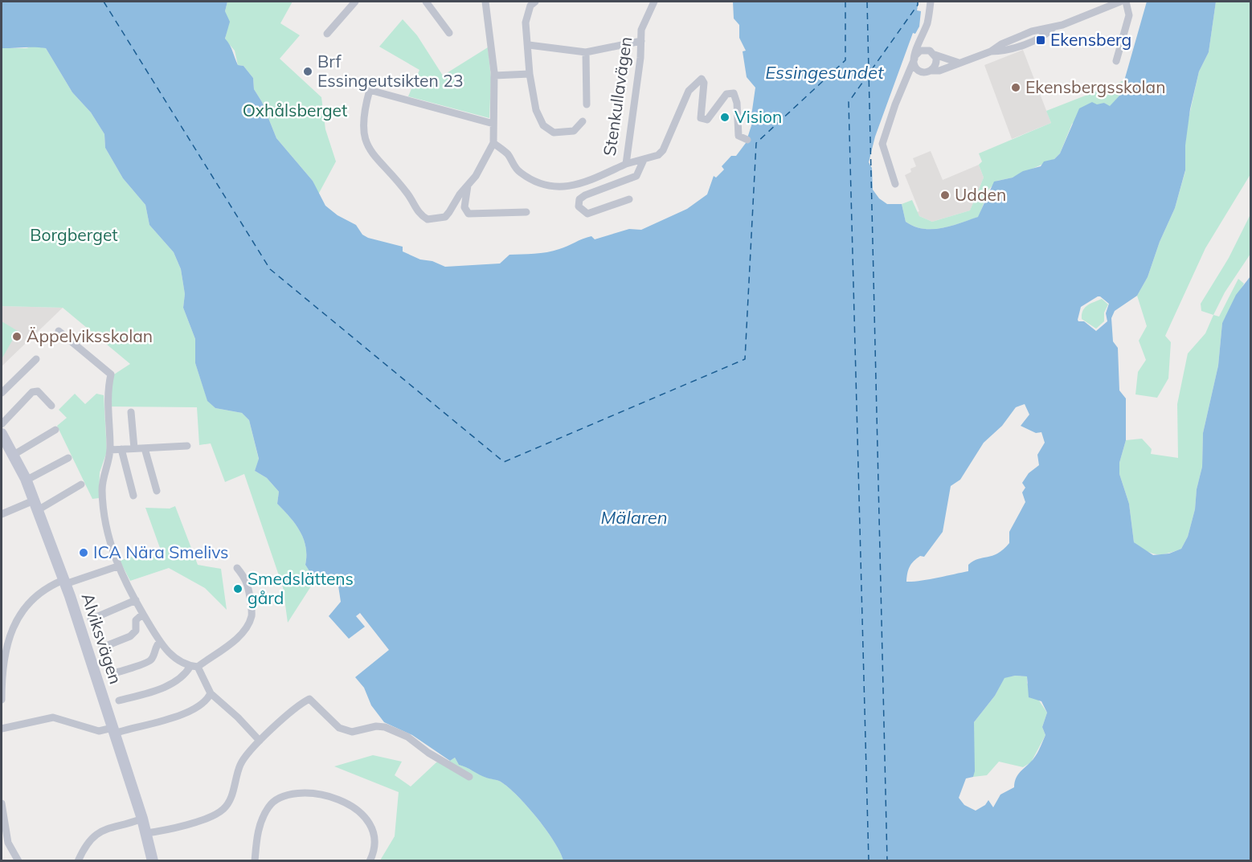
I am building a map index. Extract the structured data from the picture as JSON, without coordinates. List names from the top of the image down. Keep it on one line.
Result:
{"streets":{"street":["Stenkullavägen","Alviksvägen"]},"water":["Essingesundet","Mälaren"],"parks":["Oxhålsberget","Borgberget"],"places":{"transit":["Ekensberg"],"other":["Brf Essingeutsikten 23","Ekensbergsskolan","Vision","Udden","Äppelviksskolan","ICA Nära Smelivs","Smedslättens gård"]}}
